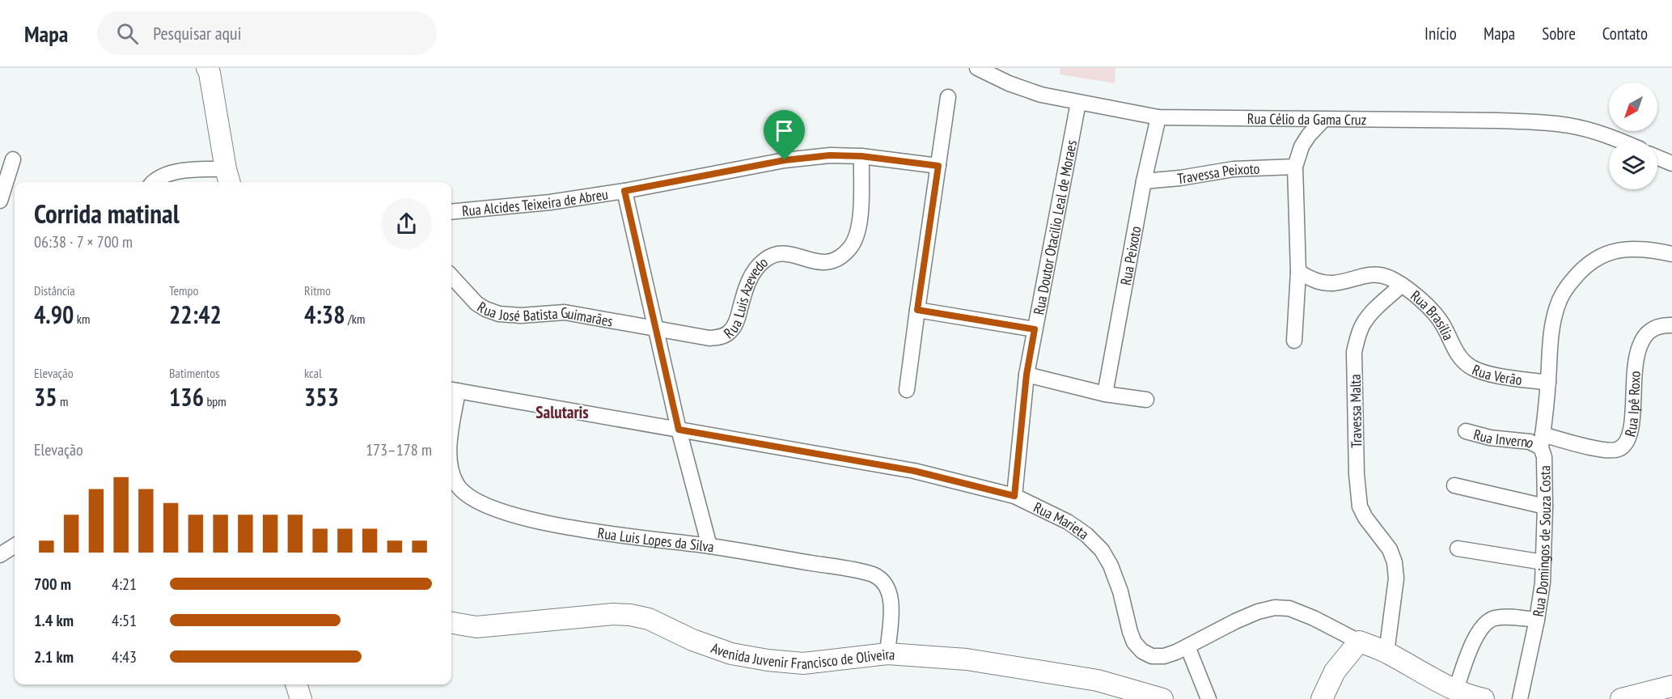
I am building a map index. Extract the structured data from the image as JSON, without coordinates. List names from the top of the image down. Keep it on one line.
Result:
{"streets":{"main road":["Avenida Juvenir Francisco de Oliveira"],"street":["Rua Célio da Gama Cruz","Travessa Peixoto","Rua Alcides Teixeira de Abreu","Rua Doutor Otacilio Leal de Moraes","Rua Peixoto","Rua Luis Azevedo","Rua José Batista Guimarães","Rua Brasília","Rua Verão","Rua Ipê Roxo","Travessa Malta","Rua Inverno","Rua Marieta","Rua Luis Lopes da Silva","Rua Domingos de Souza Costa"]},"crossings":[["Rua Célio da Gama Cruz","Rua Doutor Otacilio Leal de Moraes"],["Rua Célio da Gama Cruz","Rua Peixoto"],["Travessa Peixoto","Rua Peixoto"],["Rua Alcides Teixeira de Abreu","Rua Luis Azevedo"],["Rua Doutor Otacilio Leal de Moraes","Rua Marieta"],["Rua Luis Azevedo","Rua José Batista Guimarães"],["Rua Brasília","Rua Verão"],["Rua Brasília","Travessa Malta"],["Rua Verão","Rua Domingos de Souza Costa"],["Rua Ipê Roxo","Rua Inverno"],["Rua Ipê Roxo","Rua Domingos de Souza Costa"],["Rua Inverno","Rua Domingos de Souza Costa"],["Rua Marieta","Rua Luis Lopes da Silva"],["Rua Luis Lopes da Silva","Avenida Juvenir Francisco de Oliveira"]],"districts":["Salutaris"],"north":"bottom left","page":{"header":"Mapa","search":"Pesquisar aqui","nav":["Início","Mapa","Sobre","Contato"],"heading":["Corrida matinal","06:38 · 7 × 700 m"],"stats":[["Distância","4.90 km"],["Tempo","22:42"],["Ritmo","4:38 /km"],["Elevação","35 m"],["Batimentos","136 bpm"],["kcal","353"]],"chart":["Elevação","173–178 m"],"list":[{"name":"700 m","note":"4:21"},{"name":"1.4 km","note":"4:51"},{"name":"2.1 km","note":"4:43"}]}}
